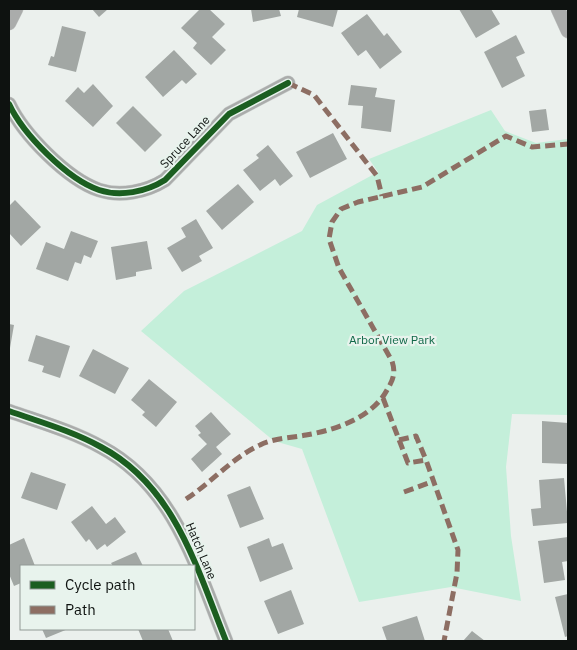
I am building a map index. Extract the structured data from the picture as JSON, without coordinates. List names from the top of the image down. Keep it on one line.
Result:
{"streets":{"street":["Spruce Lane","Hatch Lane"]},"parks":["Arbor View Park"],"legend":["Cycle path","Path"]}
